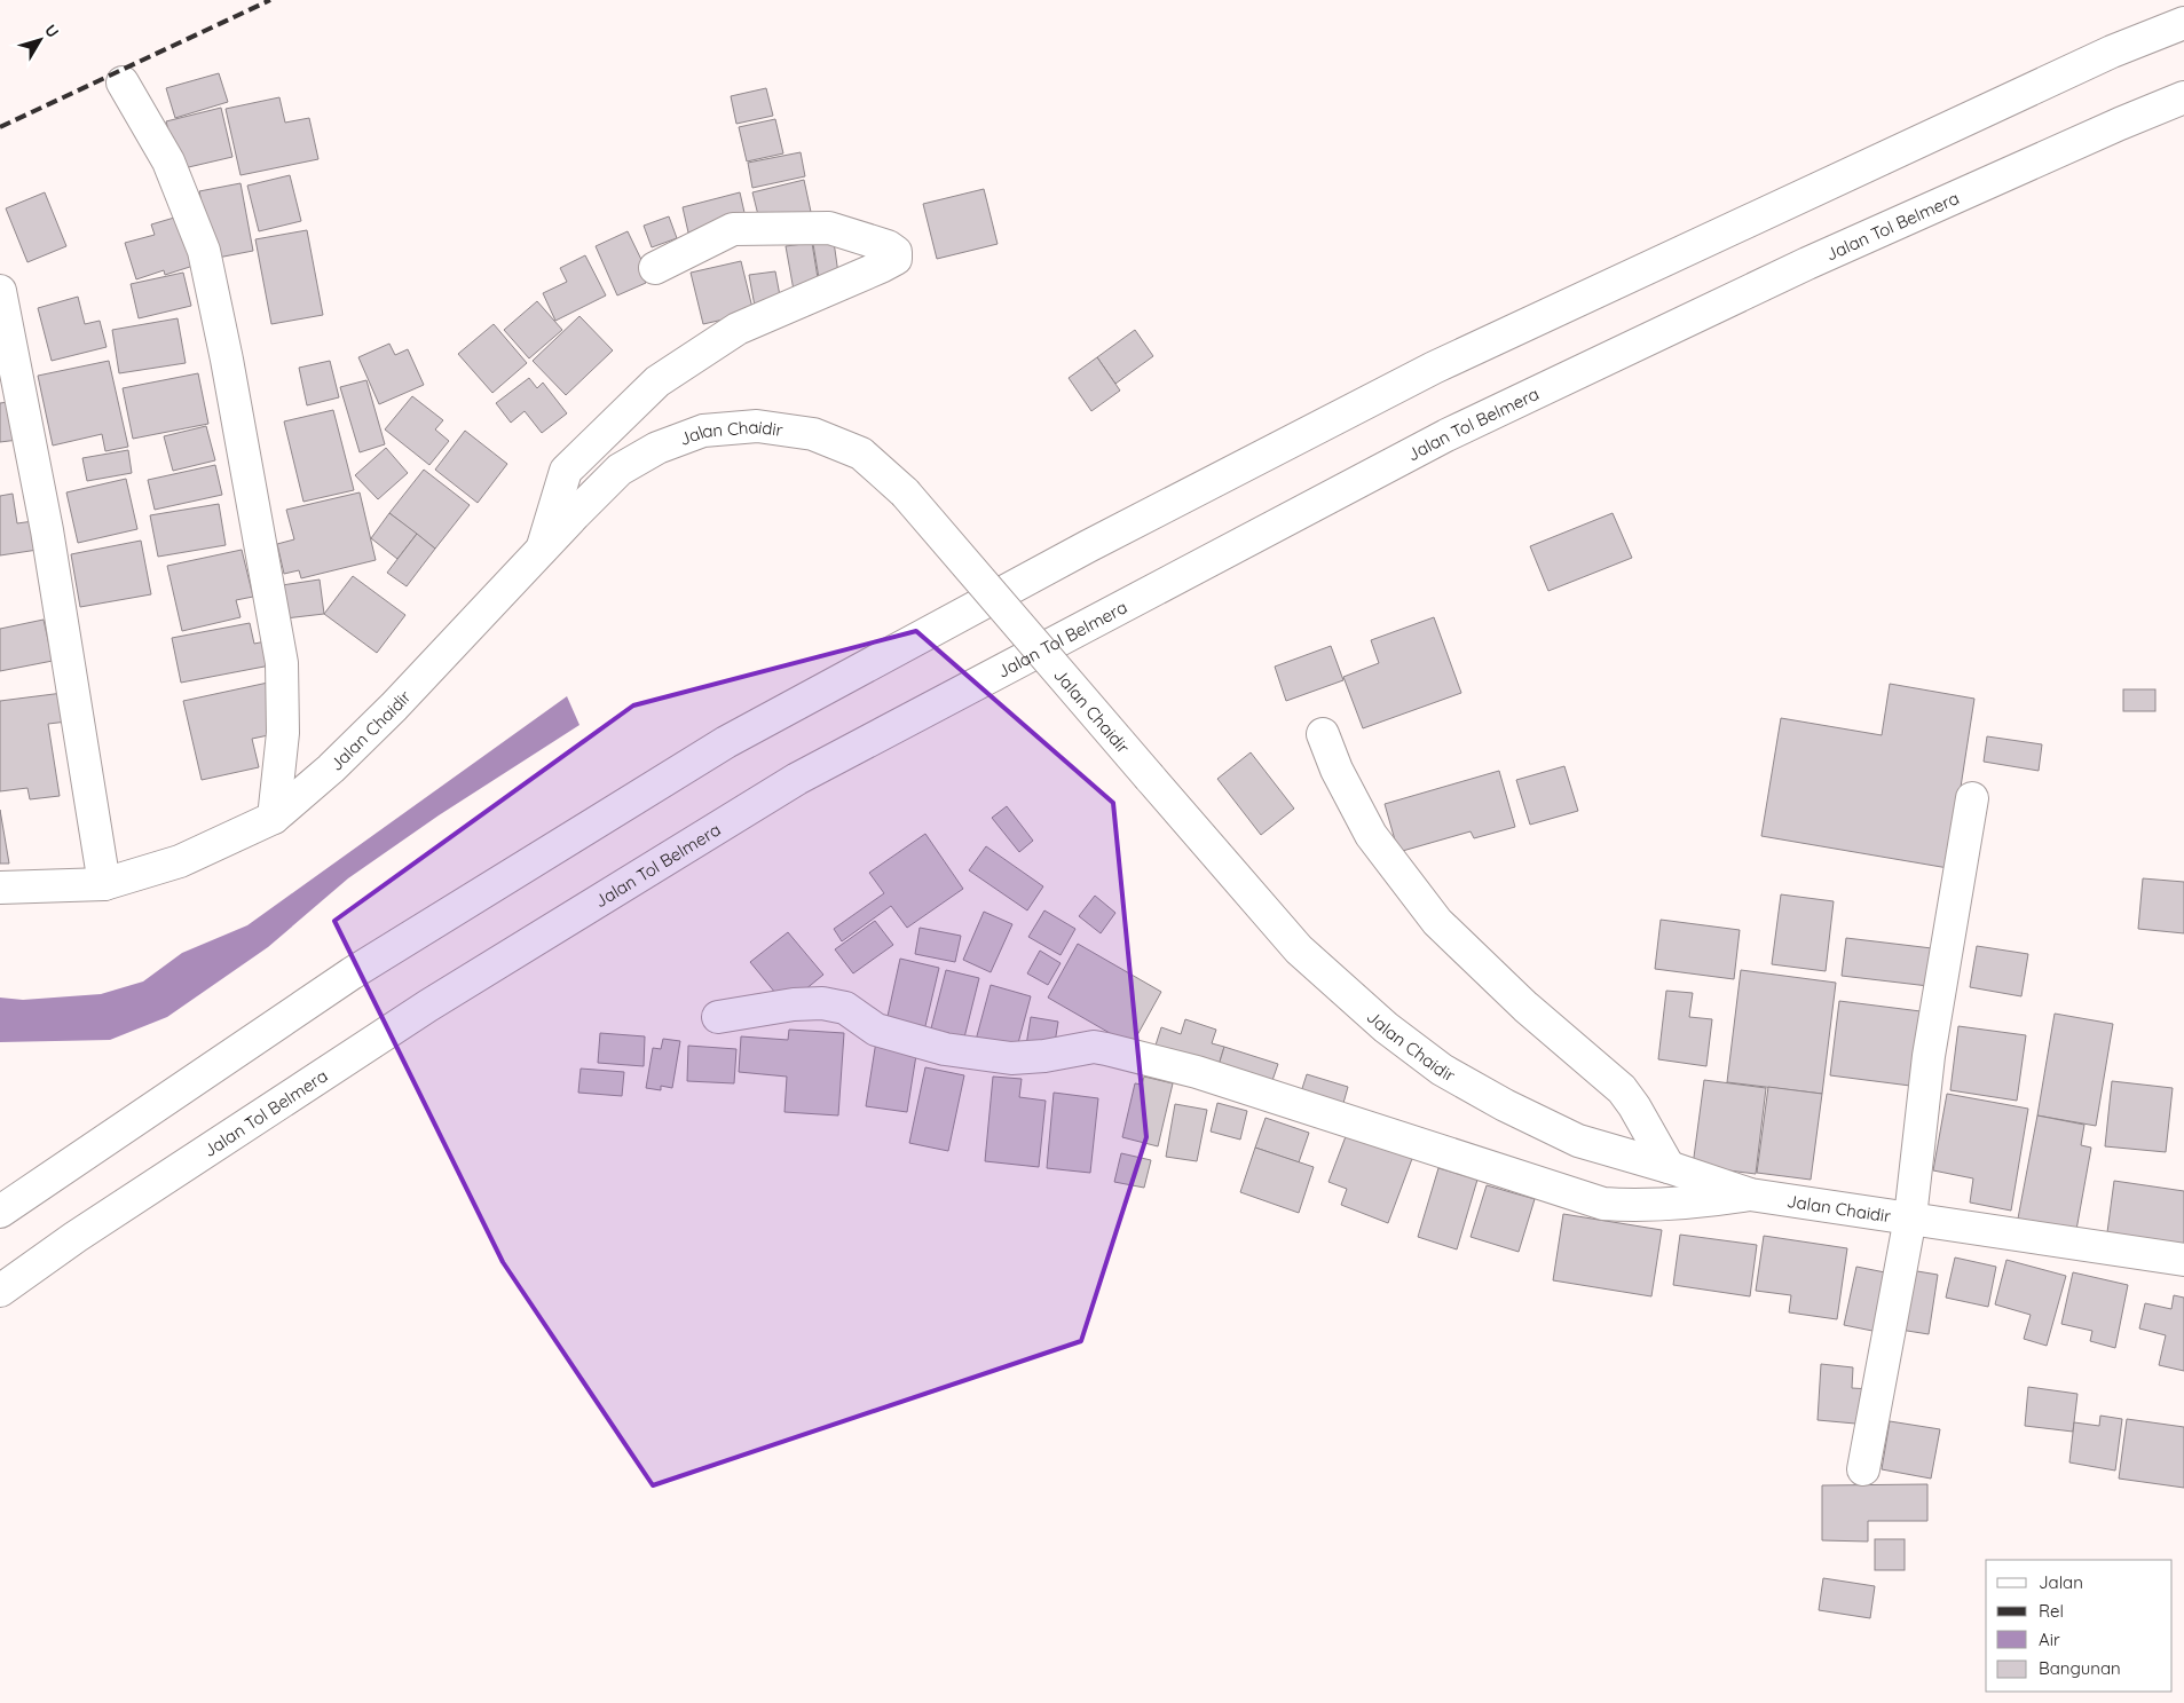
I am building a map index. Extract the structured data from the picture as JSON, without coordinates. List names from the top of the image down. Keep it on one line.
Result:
{"streets":{"main road":["Jalan Tol Belmera","Jalan Chaidir"]},"legend":["Jalan","Rel","Air","Bangunan"],"north":"top right"}
